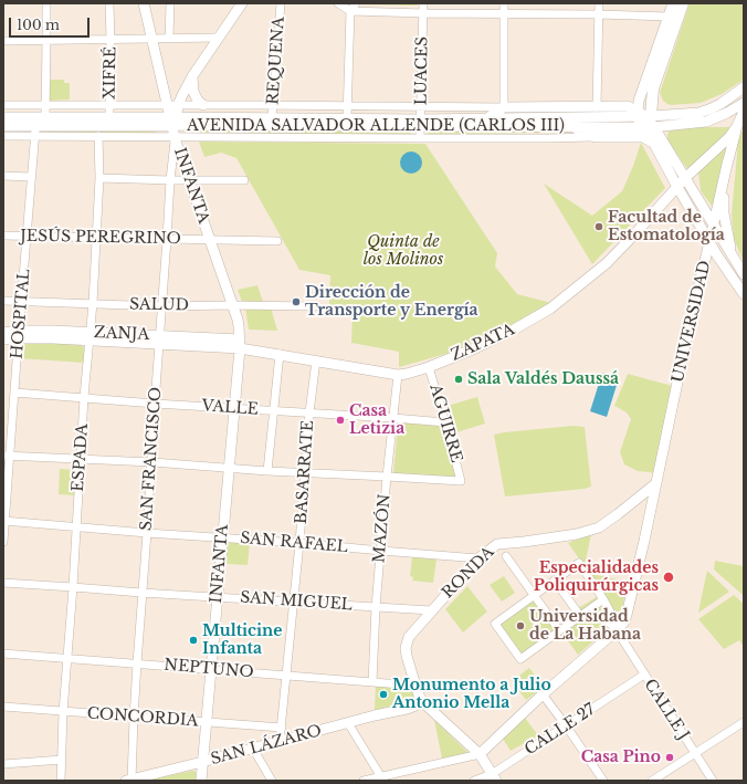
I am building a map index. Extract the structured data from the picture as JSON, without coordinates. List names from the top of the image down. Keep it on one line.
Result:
{"streets":{"main road":["AVENIDA SALVADOR ALLENDE (CARLOS III)","INFANTA","UNIVERSIDAD","ZANJA","ZAPATA","RONDA","SAN LÁZARO"],"street":["REQUENA","LUACES","XIFRÉ","JESÚS PEREGRINO","SALUD","HOSPITAL","VALLE","AGUIRRE","ESPADA","SAN FRANCISCO","BASARRATE","MAZÓN","SAN RAFAEL","SAN MIGUEL","NEPTUNO","CALLE J","CONCORDIA","CALLE 27"]},"crossings":[["REQUENA","AVENIDA SALVADOR ALLENDE (CARLOS III)"],["LUACES","AVENIDA SALVADOR ALLENDE (CARLOS III)"],["XIFRÉ","AVENIDA SALVADOR ALLENDE (CARLOS III)"],["AVENIDA SALVADOR ALLENDE (CARLOS III)","INFANTA"],["AVENIDA SALVADOR ALLENDE (CARLOS III)","HOSPITAL"],["AVENIDA SALVADOR ALLENDE (CARLOS III)","ESPADA"],["AVENIDA SALVADOR ALLENDE (CARLOS III)","SAN FRANCISCO"],["INFANTA","JESÚS PEREGRINO"],["INFANTA","SALUD"],["INFANTA","ZANJA"],["INFANTA","ZAPATA"],["INFANTA","VALLE"],["INFANTA","SAN FRANCISCO"],["INFANTA","SAN RAFAEL"],["INFANTA","SAN MIGUEL"],["INFANTA","NEPTUNO"],["INFANTA","CONCORDIA"],["INFANTA","SAN LÁZARO"],["JESÚS PEREGRINO","HOSPITAL"],["JESÚS PEREGRINO","ESPADA"],["JESÚS PEREGRINO","SAN FRANCISCO"],["SALUD","HOSPITAL"],["SALUD","ESPADA"],["SALUD","SAN FRANCISCO"],["HOSPITAL","ZANJA"],["HOSPITAL","VALLE"],["HOSPITAL","SAN RAFAEL"],["UNIVERSIDAD","RONDA"],["UNIVERSIDAD","CALLE J"],["ZANJA","ZAPATA"],["ZANJA","ESPADA"],["ZANJA","SAN FRANCISCO"],["ZAPATA","AGUIRRE"],["ZAPATA","BASARRATE"],["ZAPATA","MAZÓN"],["VALLE","AGUIRRE"],["VALLE","ESPADA"],["VALLE","SAN FRANCISCO"],["VALLE","BASARRATE"],["VALLE","MAZÓN"],["AGUIRRE","MAZÓN"],["ESPADA","SAN RAFAEL"],["ESPADA","SAN MIGUEL"],["ESPADA","NEPTUNO"],["ESPADA","CONCORDIA"],["SAN FRANCISCO","SAN RAFAEL"],["SAN FRANCISCO","SAN MIGUEL"],["SAN FRANCISCO","NEPTUNO"],["SAN FRANCISCO","CONCORDIA"],["SAN FRANCISCO","SAN LÁZARO"],["BASARRATE","SAN RAFAEL"],["BASARRATE","SAN MIGUEL"],["BASARRATE","NEPTUNO"],["BASARRATE","CONCORDIA"],["BASARRATE","SAN LÁZARO"],["MAZÓN","SAN RAFAEL"],["MAZÓN","SAN MIGUEL"],["MAZÓN","NEPTUNO"],["SAN RAFAEL","RONDA"],["RONDA","SAN MIGUEL"],["RONDA","NEPTUNO"],["RONDA","CALLE 27"],["RONDA","SAN LÁZARO"],["CALLE J","CALLE 27"]],"parks":["Quinta de los Molinos"],"places":["Facultad de Estomatología","Dirección de Transporte y Energía","Sala Valdés Daussá","Casa Letizia","Especialidades Poliquirúrgicas","Universidad de La Habana","Multicine Infanta","Monumento a Julio Antonio Mella","Casa Pino"],"scale_bar":"100 m"}
